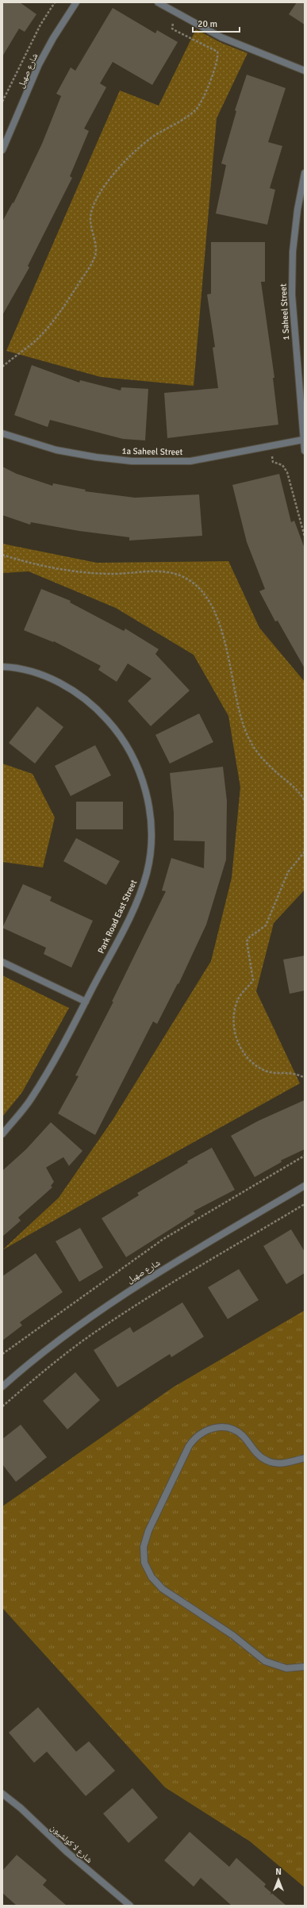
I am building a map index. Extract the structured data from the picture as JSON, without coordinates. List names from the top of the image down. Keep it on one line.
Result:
{"streets":{"street":["شارع صهيل","1 Saheel Street","1a Saheel Street","Park Road East Street","شارع لا كولشيون"]},"crossings":[["1 Saheel Street","1a Saheel Street"]],"scale_bar":"20 m","north":"top"}
